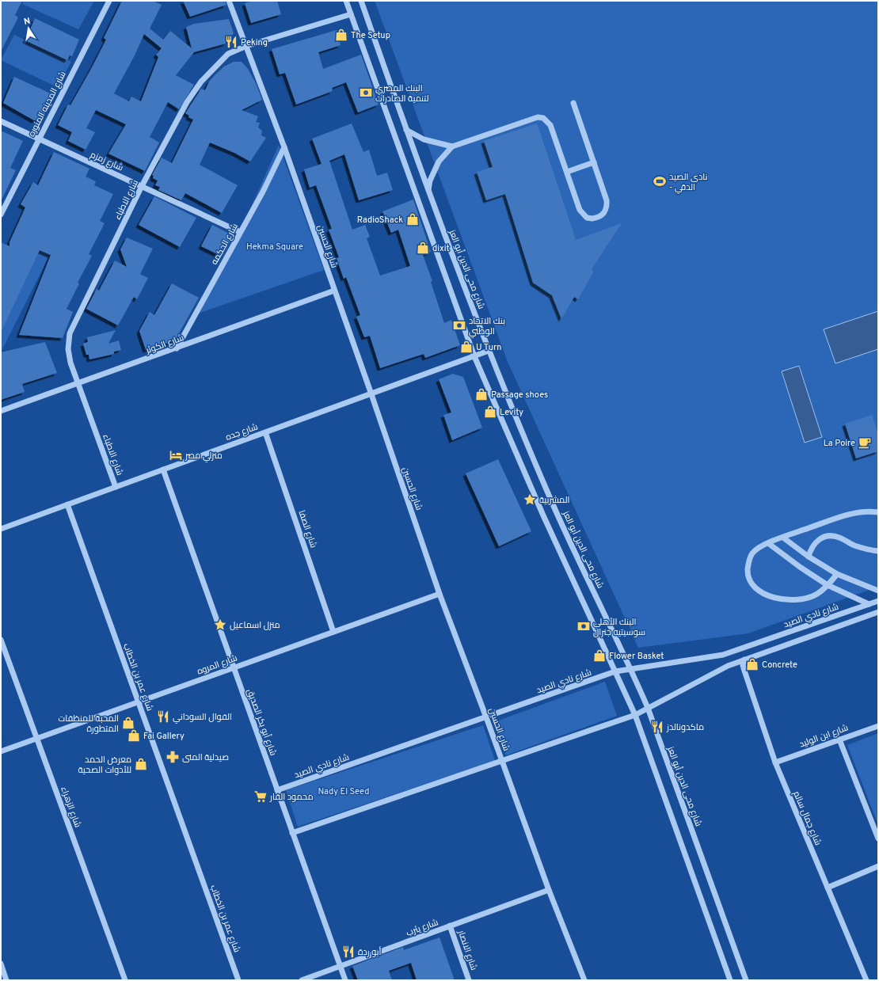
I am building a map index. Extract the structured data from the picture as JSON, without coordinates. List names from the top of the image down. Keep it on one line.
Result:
{"streets":{"street":["شارع المدينه المنوره","شارع زمزم","شارع الاطباء","شارع الحكمه","شارع الحسين","شارع محى الدين أبو العز","شارع الكوثر","شارع جده","شارع الصفا","شارع نادي الصيد","شارع المروه","شارع عمر بن الخطاب","شارع أبو بكر الصديق","شارع ابن الوليد","شارع الزهراء","شارع جمال سالم","شارع يثرب","شارع الانصار"]},"crossings":[["شارع المدينه المنوره","شارع زمزم"],["شارع زمزم","شارع الاطباء"],["شارع زمزم","شارع الحكمه"],["شارع الاطباء","شارع الحسين"],["شارع الاطباء","شارع الكوثر"],["شارع الاطباء","شارع جده"],["شارع الحكمه","شارع الحسين"],["شارع الحكمه","شارع الكوثر"],["شارع الحسين","شارع الكوثر"],["شارع الحسين","شارع جده"],["شارع الحسين","شارع نادي الصيد"],["شارع الحسين","شارع المروه"],["شارع الحسين","شارع يثرب"],["شارع محى الدين أبو العز","شارع جده"],["شارع محى الدين أبو العز","شارع نادي الصيد"],["شارع جده","شارع الصفا"],["شارع جده","شارع عمر بن الخطاب"],["شارع جده","شارع أبو بكر الصديق"],["شارع الصفا","شارع المروه"],["شارع نادي الصيد","شارع أبو بكر الصديق"],["شارع المروه","شارع عمر بن الخطاب"],["شارع المروه","شارع أبو بكر الصديق"],["شارع المروه","شارع الزهراء"],["شارع أبو بكر الصديق","شارع يثرب"],["شارع ابن الوليد","شارع جمال سالم"],["شارع يثرب","شارع الانصار"]],"parks":["Hekma Square","Nady El Seed"],"places":{"shop":["The Setup","RadioShack","dixit","U Turn","Passage shoes","Levity","Flower Basket","Concrete","المحبة للمنظفات المتطورة","Fai Gallery","معرض الحمد للأدوات الصحية"],"restaurant":["Peking","الفوال السوداني","ماكدونالدز","أبو ردة"],"bank":["البنك المصري لتنمية الصادرات","بنك الاتحاد الوطني","البنك الأهلي سوسيتيه جنرال"],"sports":["نادي الصيد - الدقي"],"cafe":["La Poire"],"hotel":["منزلي مصر"],"place":["المشربية","منزل اسماعيل"],"pharmacy":["صيدلية المنى"],"supermarket":["محمود الفار"]},"north":"top"}
